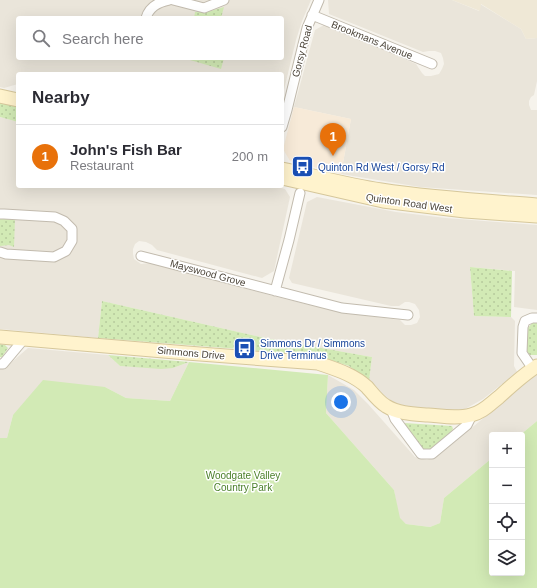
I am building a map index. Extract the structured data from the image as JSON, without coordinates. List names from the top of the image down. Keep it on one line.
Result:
{"streets":{"street":["Brookmans Avenue","Gorsy Road","Quinton Road West","Mayswood Grove","Simmons Drive"]},"crossings":[["Brookmans Avenue","Gorsy Road"]],"parks":["Woodgate Valley Country Park"],"places":{"bus stop":["Quinton Rd West / Gorsy Rd","Simmons Dr / Simmons Drive Terminus"]},"page":{"search":"Search here","heading":"Nearby","pins":"1","list":[{"mark":"1","name":"John's Fish Bar","note":"Restaurant","value":"200 m"}],"map_buttons":["+","−"]}}
